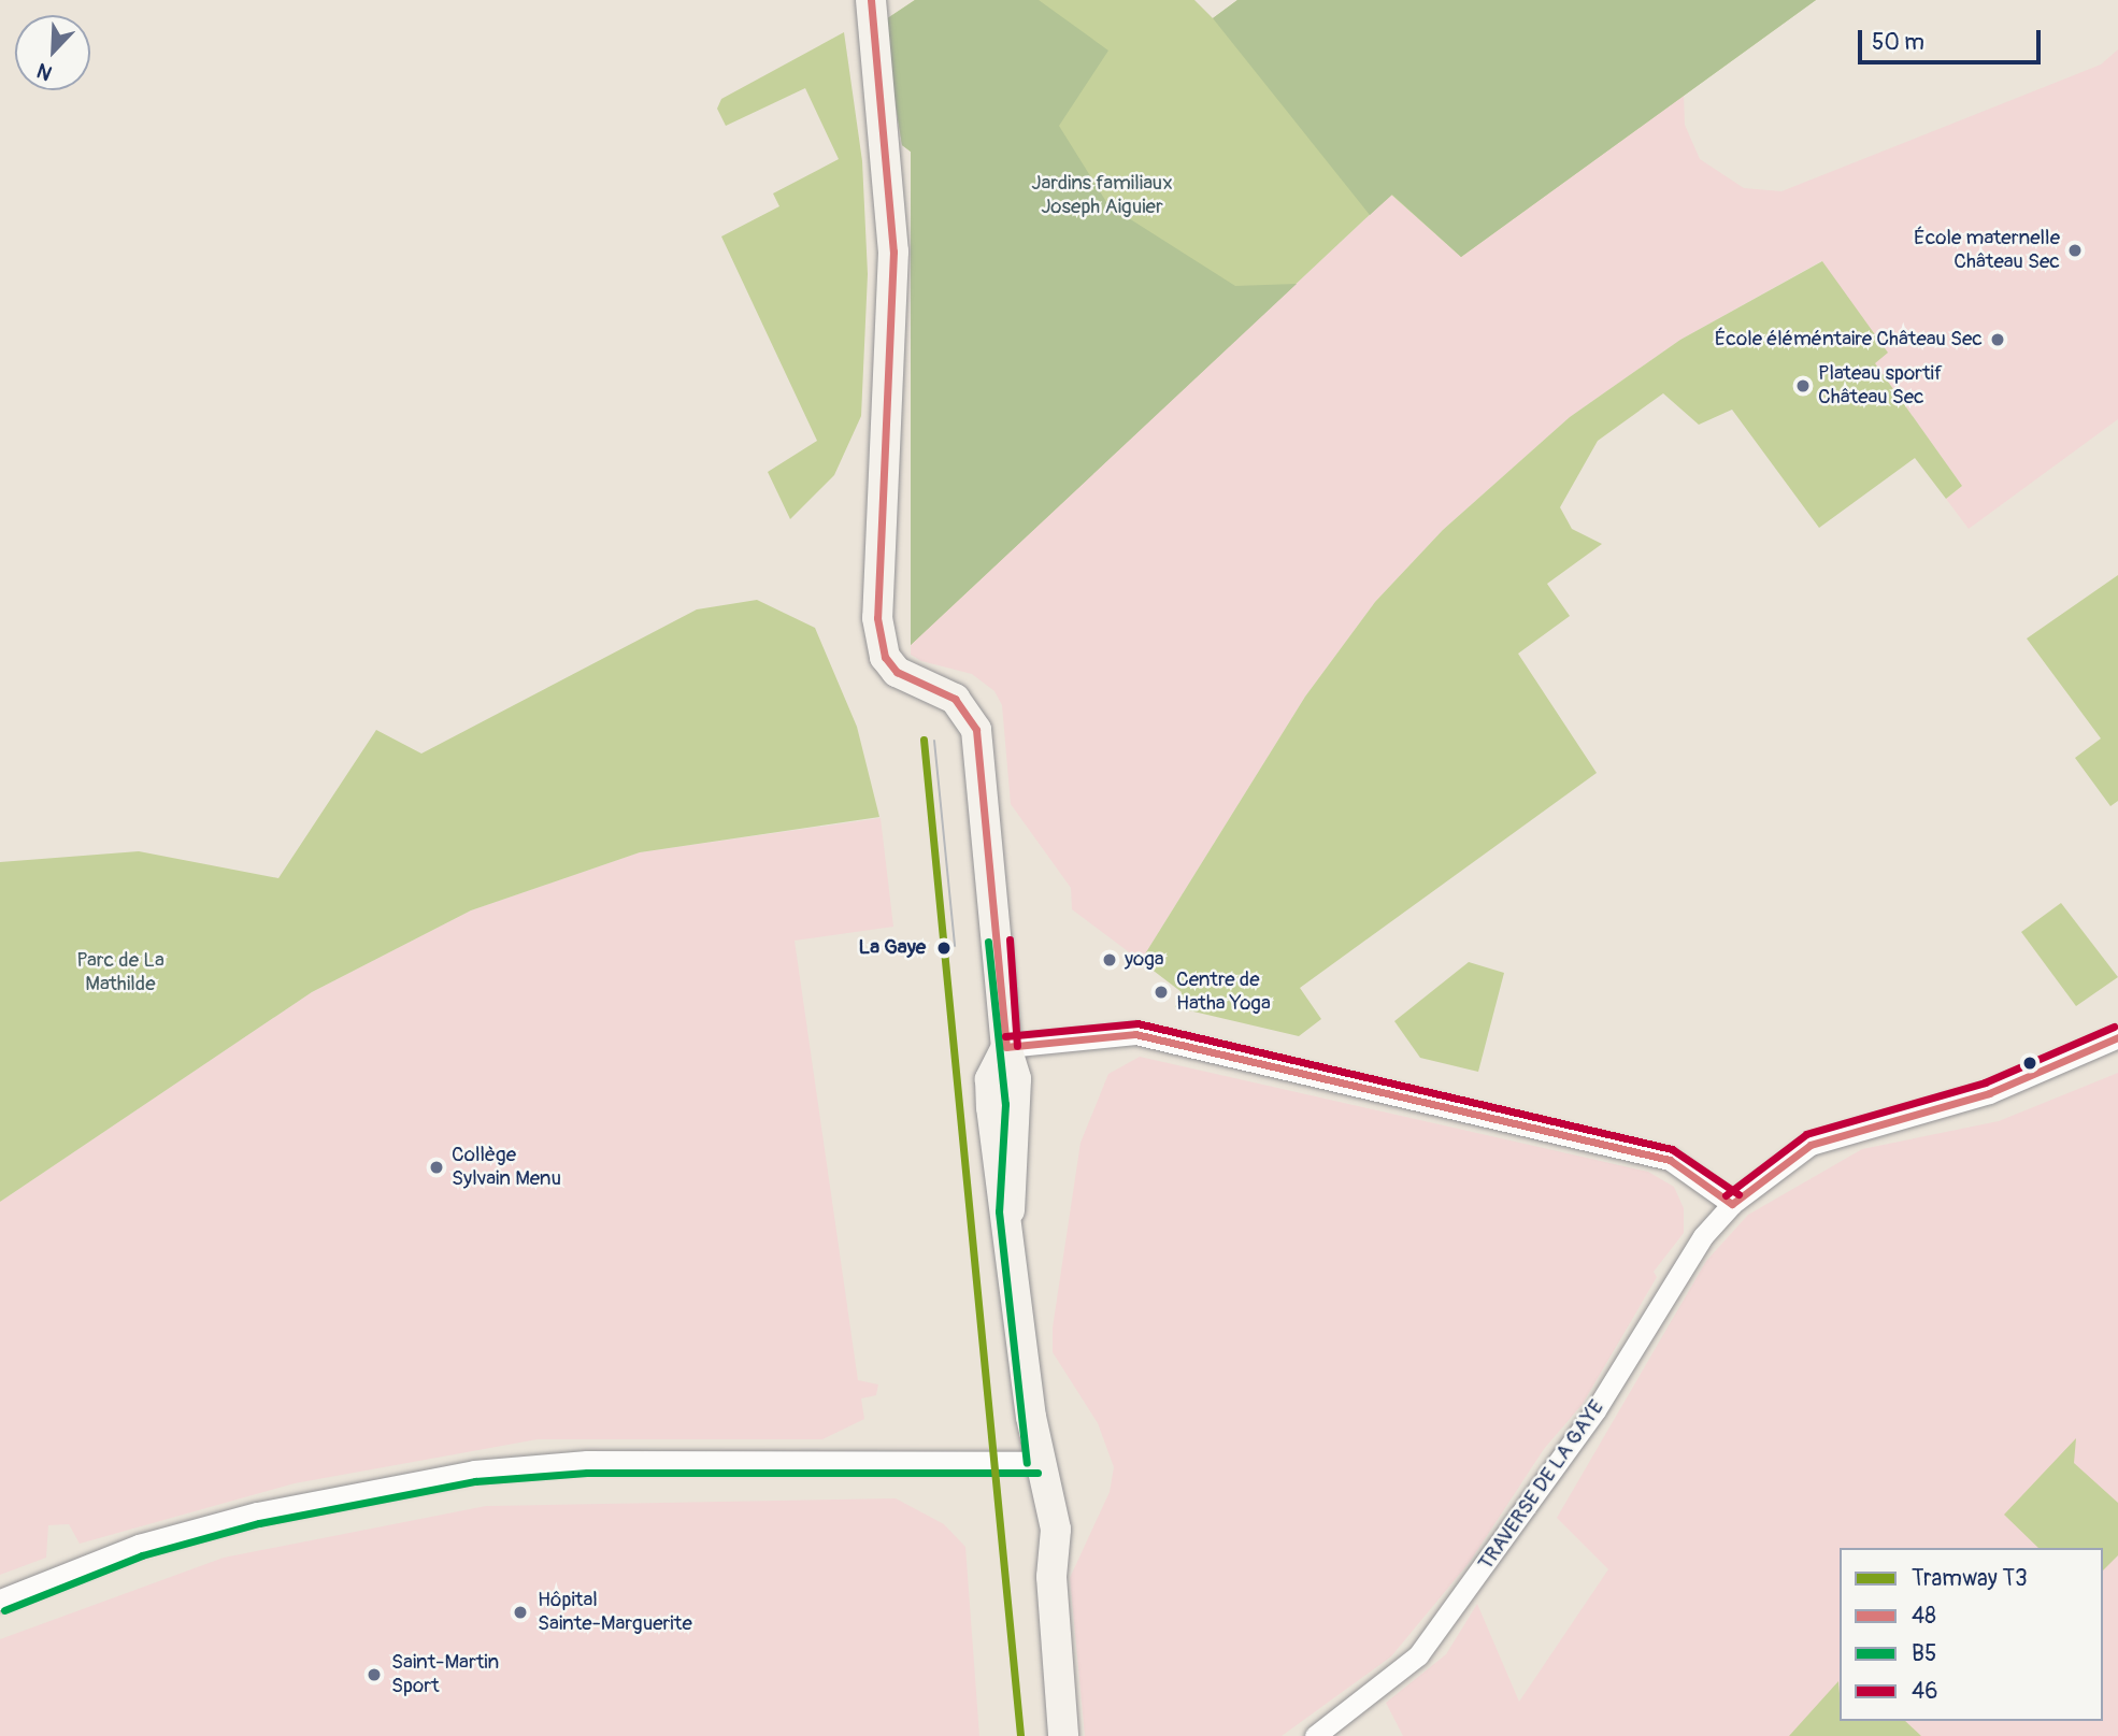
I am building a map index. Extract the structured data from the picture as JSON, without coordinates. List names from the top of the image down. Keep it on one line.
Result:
{"streets":{"street":["TRAVERSE DE LA GAYE"]},"parks":["Jardins familiaux Joseph Aiguier","Parc de La Mathilde"],"places":["École maternelle Château Sec","École éléméntaire Château Sec","Plateau sportif Château Sec","La Gaye","yoga","Centre de Hatha Yoga","Collège Sylvain Menu","Hôpital Sainte-Marguerite","Saint-Martin Sport"],"lines":["transit line 48","tram line T3","transit line 46","transit line B5"],"legend":["Tramway T3","48","B5","46"],"scale_bar":"50 m","north":"bottom left"}
